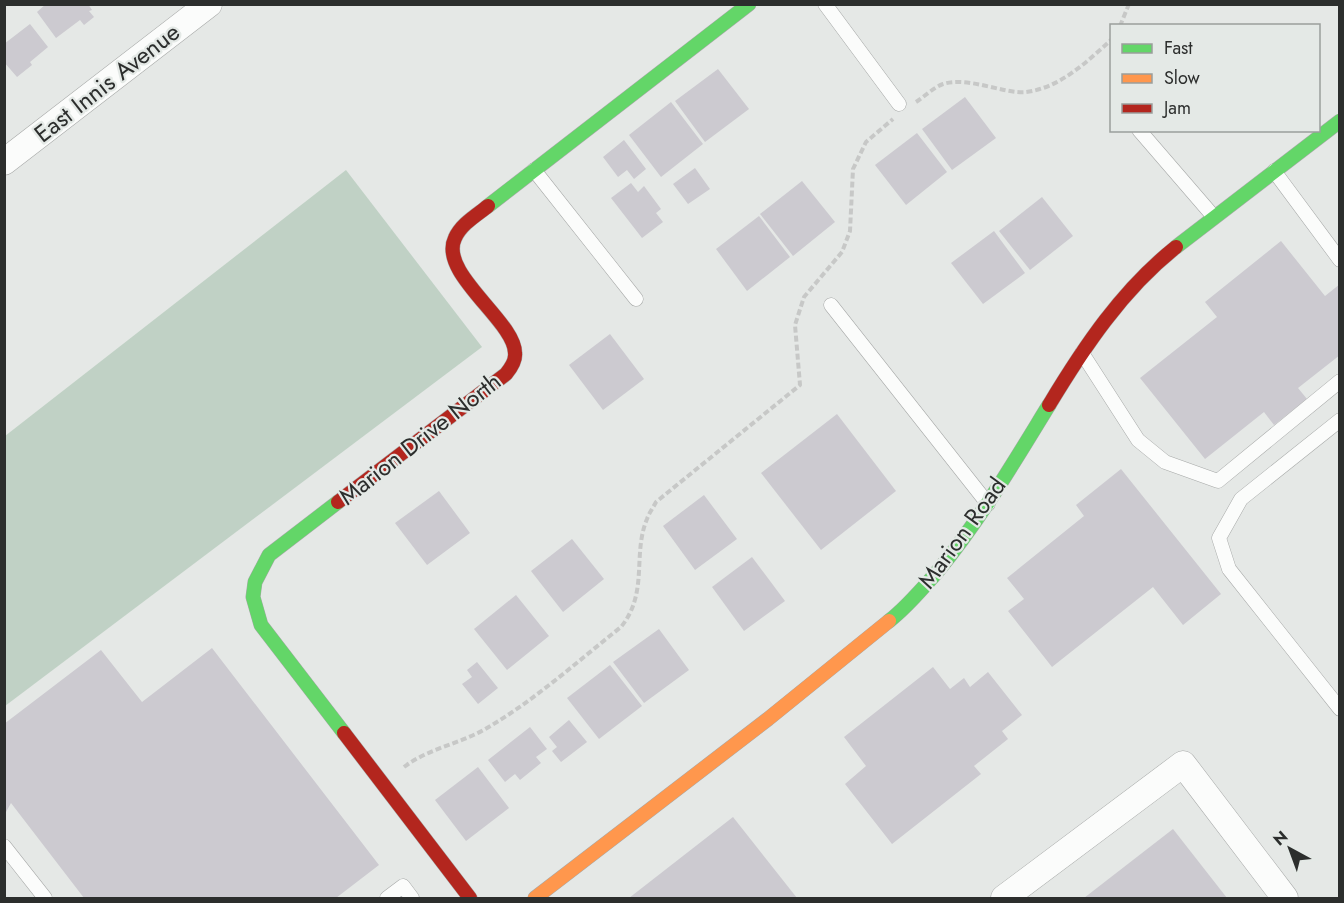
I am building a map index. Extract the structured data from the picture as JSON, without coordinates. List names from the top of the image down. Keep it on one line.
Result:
{"streets":{"street":["East Innis Avenue","Marion Drive North","Marion Road"]},"legend":["Fast","Slow","Jam"],"north":"top left"}
